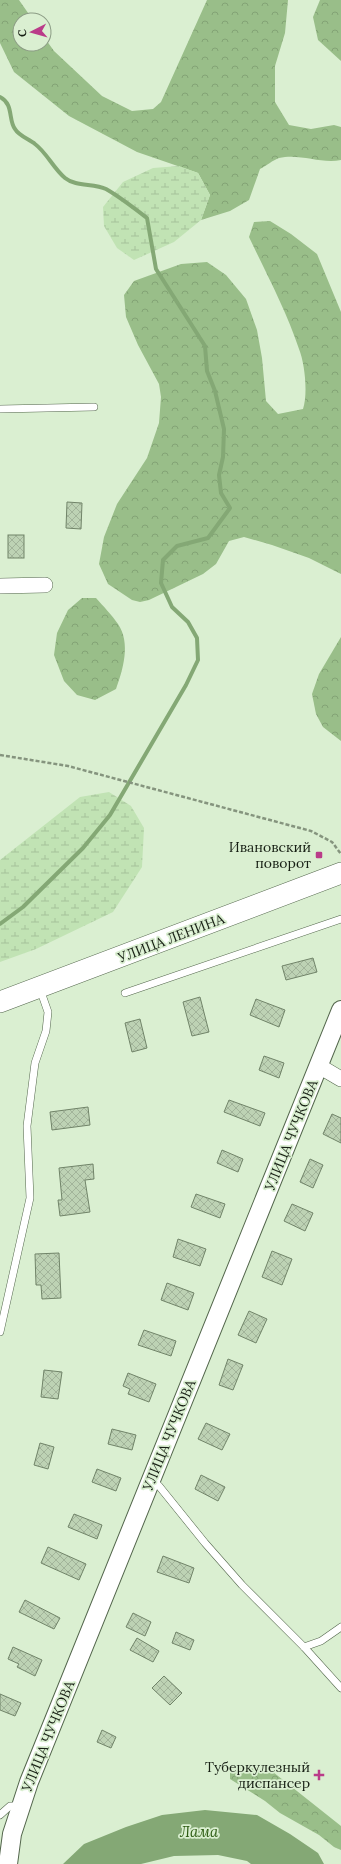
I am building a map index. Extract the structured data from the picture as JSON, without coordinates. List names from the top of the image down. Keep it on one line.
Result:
{"streets":{"main road":["УЛИЦА ЛЕНИНА"],"street":["УЛИЦА ЧУЧКОВА"]},"water":["Лама"],"places":{"transit":["Ивановский поворот"],"health":["Туберкулезный диспансер"]},"north":"left"}
